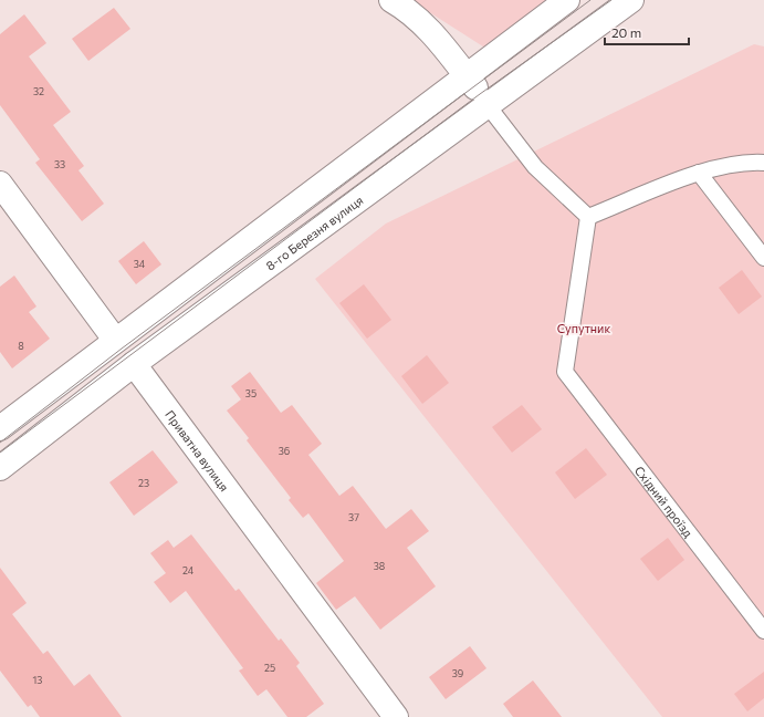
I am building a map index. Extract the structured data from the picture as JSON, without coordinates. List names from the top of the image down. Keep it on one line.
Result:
{"streets":{"main road":["8-го Березня вулиця","Приватна вулиця"],"lane":["Східний проїзд"]},"crossings":[["8-го Березня вулиця","Приватна вулиця"]],"parks":["Супутник"],"house_numbers":["32","33","34","8","35","36","23","37","38","24","25","39","13"],"scale_bar":"20 m"}
